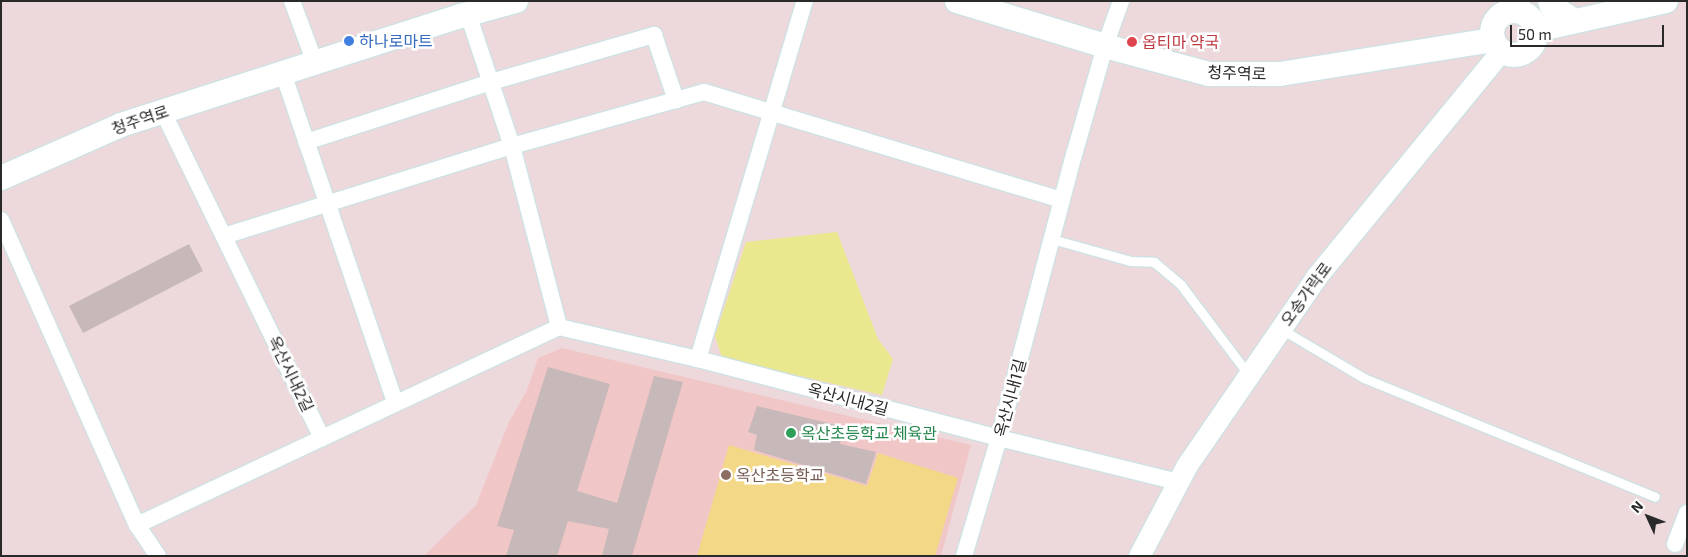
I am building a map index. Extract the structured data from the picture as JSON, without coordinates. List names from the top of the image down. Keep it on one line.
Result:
{"streets":{"main road":["청주역로"],"street":["오송가락로","옥산시내2길","옥산시내1길"]},"crossings":[["청주역로","오송가락로"],["청주역로","옥산시내2길"],["청주역로","옥산시내1길"],["오송가락로","옥산시내2길"],["옥산시내2길","옥산시내1길"]],"places":["하나로마트","옵티마 약국","옥산초등학교 체육관","옥산초등학교"],"scale_bar":"50 m","north":"top left"}
